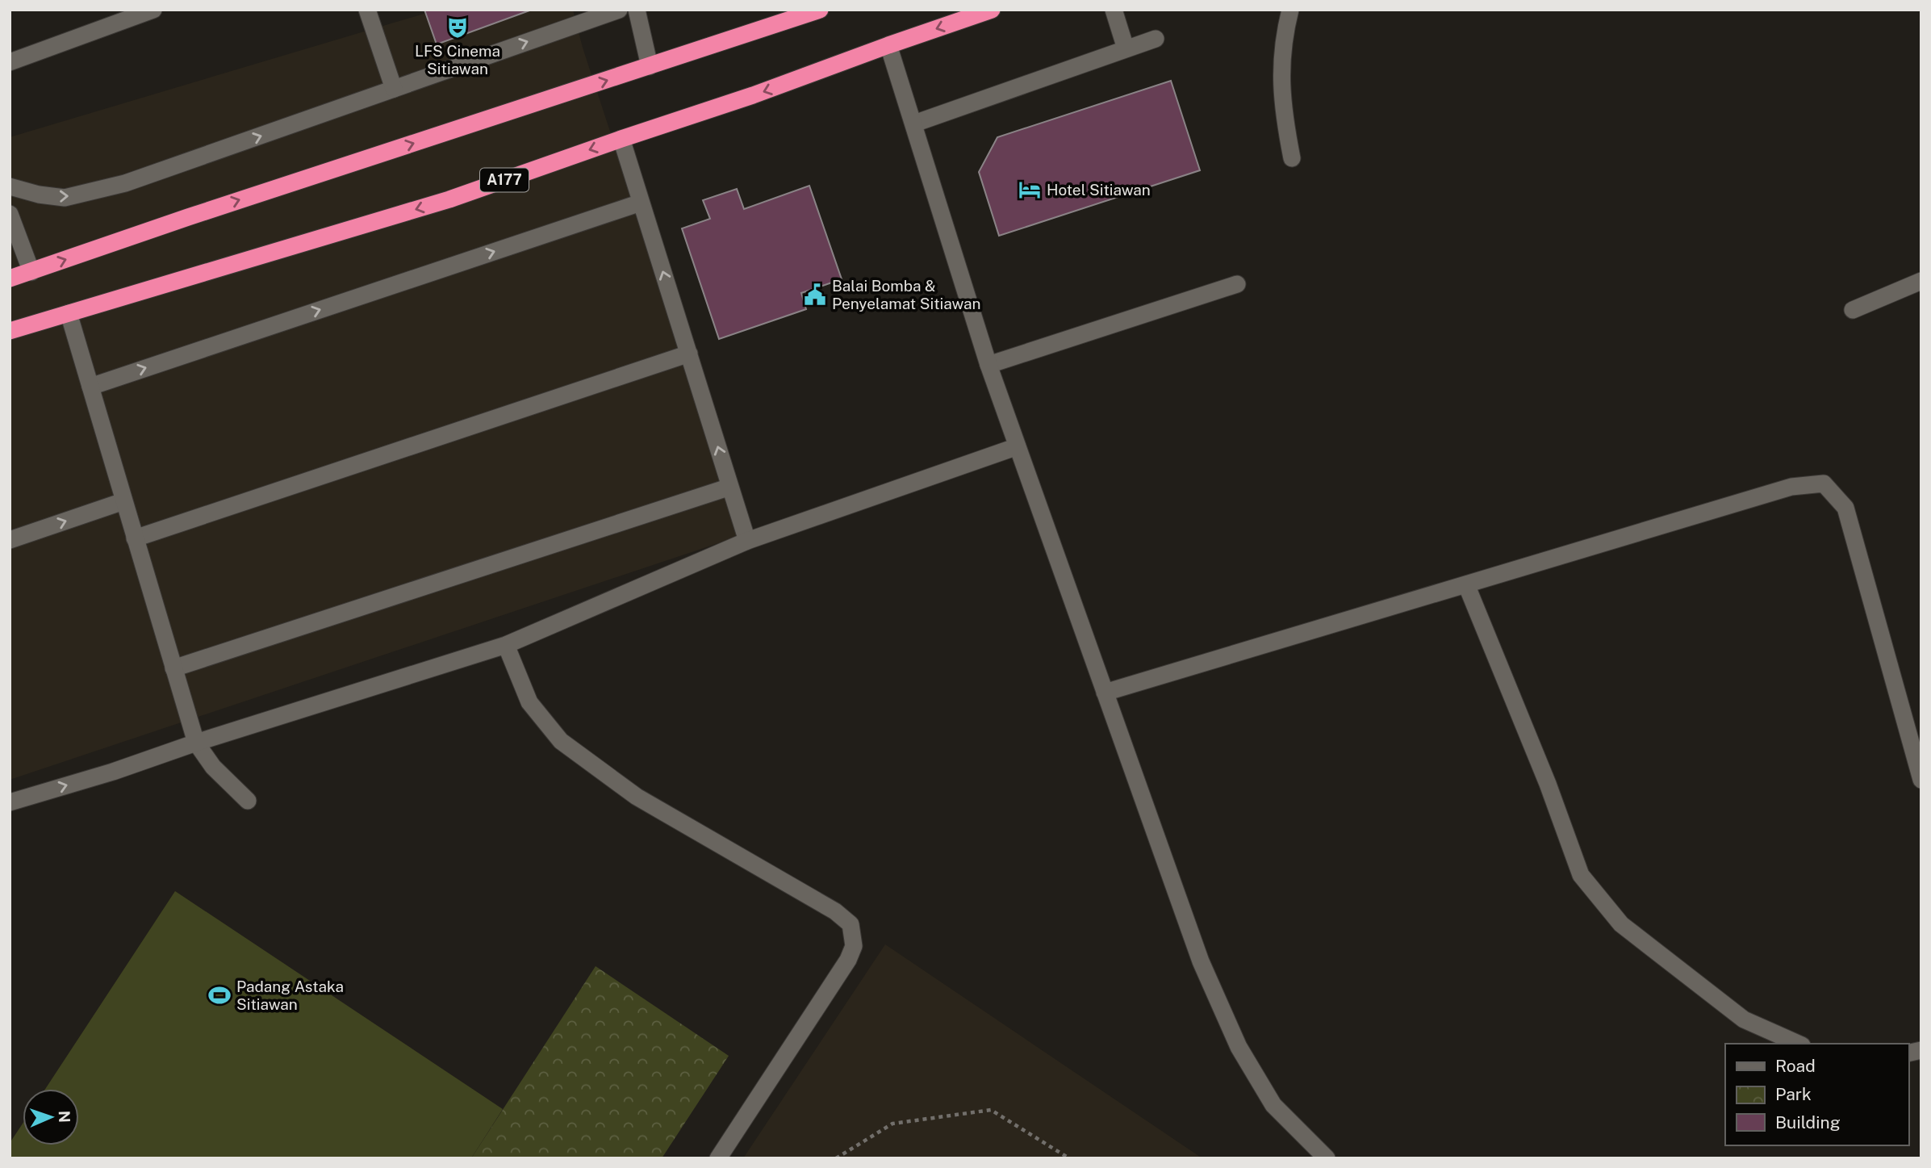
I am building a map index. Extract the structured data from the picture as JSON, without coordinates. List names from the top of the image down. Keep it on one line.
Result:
{"streets":{"highway":["A177"]},"places":{"theatre":["LFS Cinema Sitiawan"],"hotel":["Hotel Sitiawan"],"public building":["Balai Bomba & Penyelamat Sitiawan"],"sports":["Padang Astaka Sitiawan"]},"legend":["Road","Park","Building"],"north":"right"}
